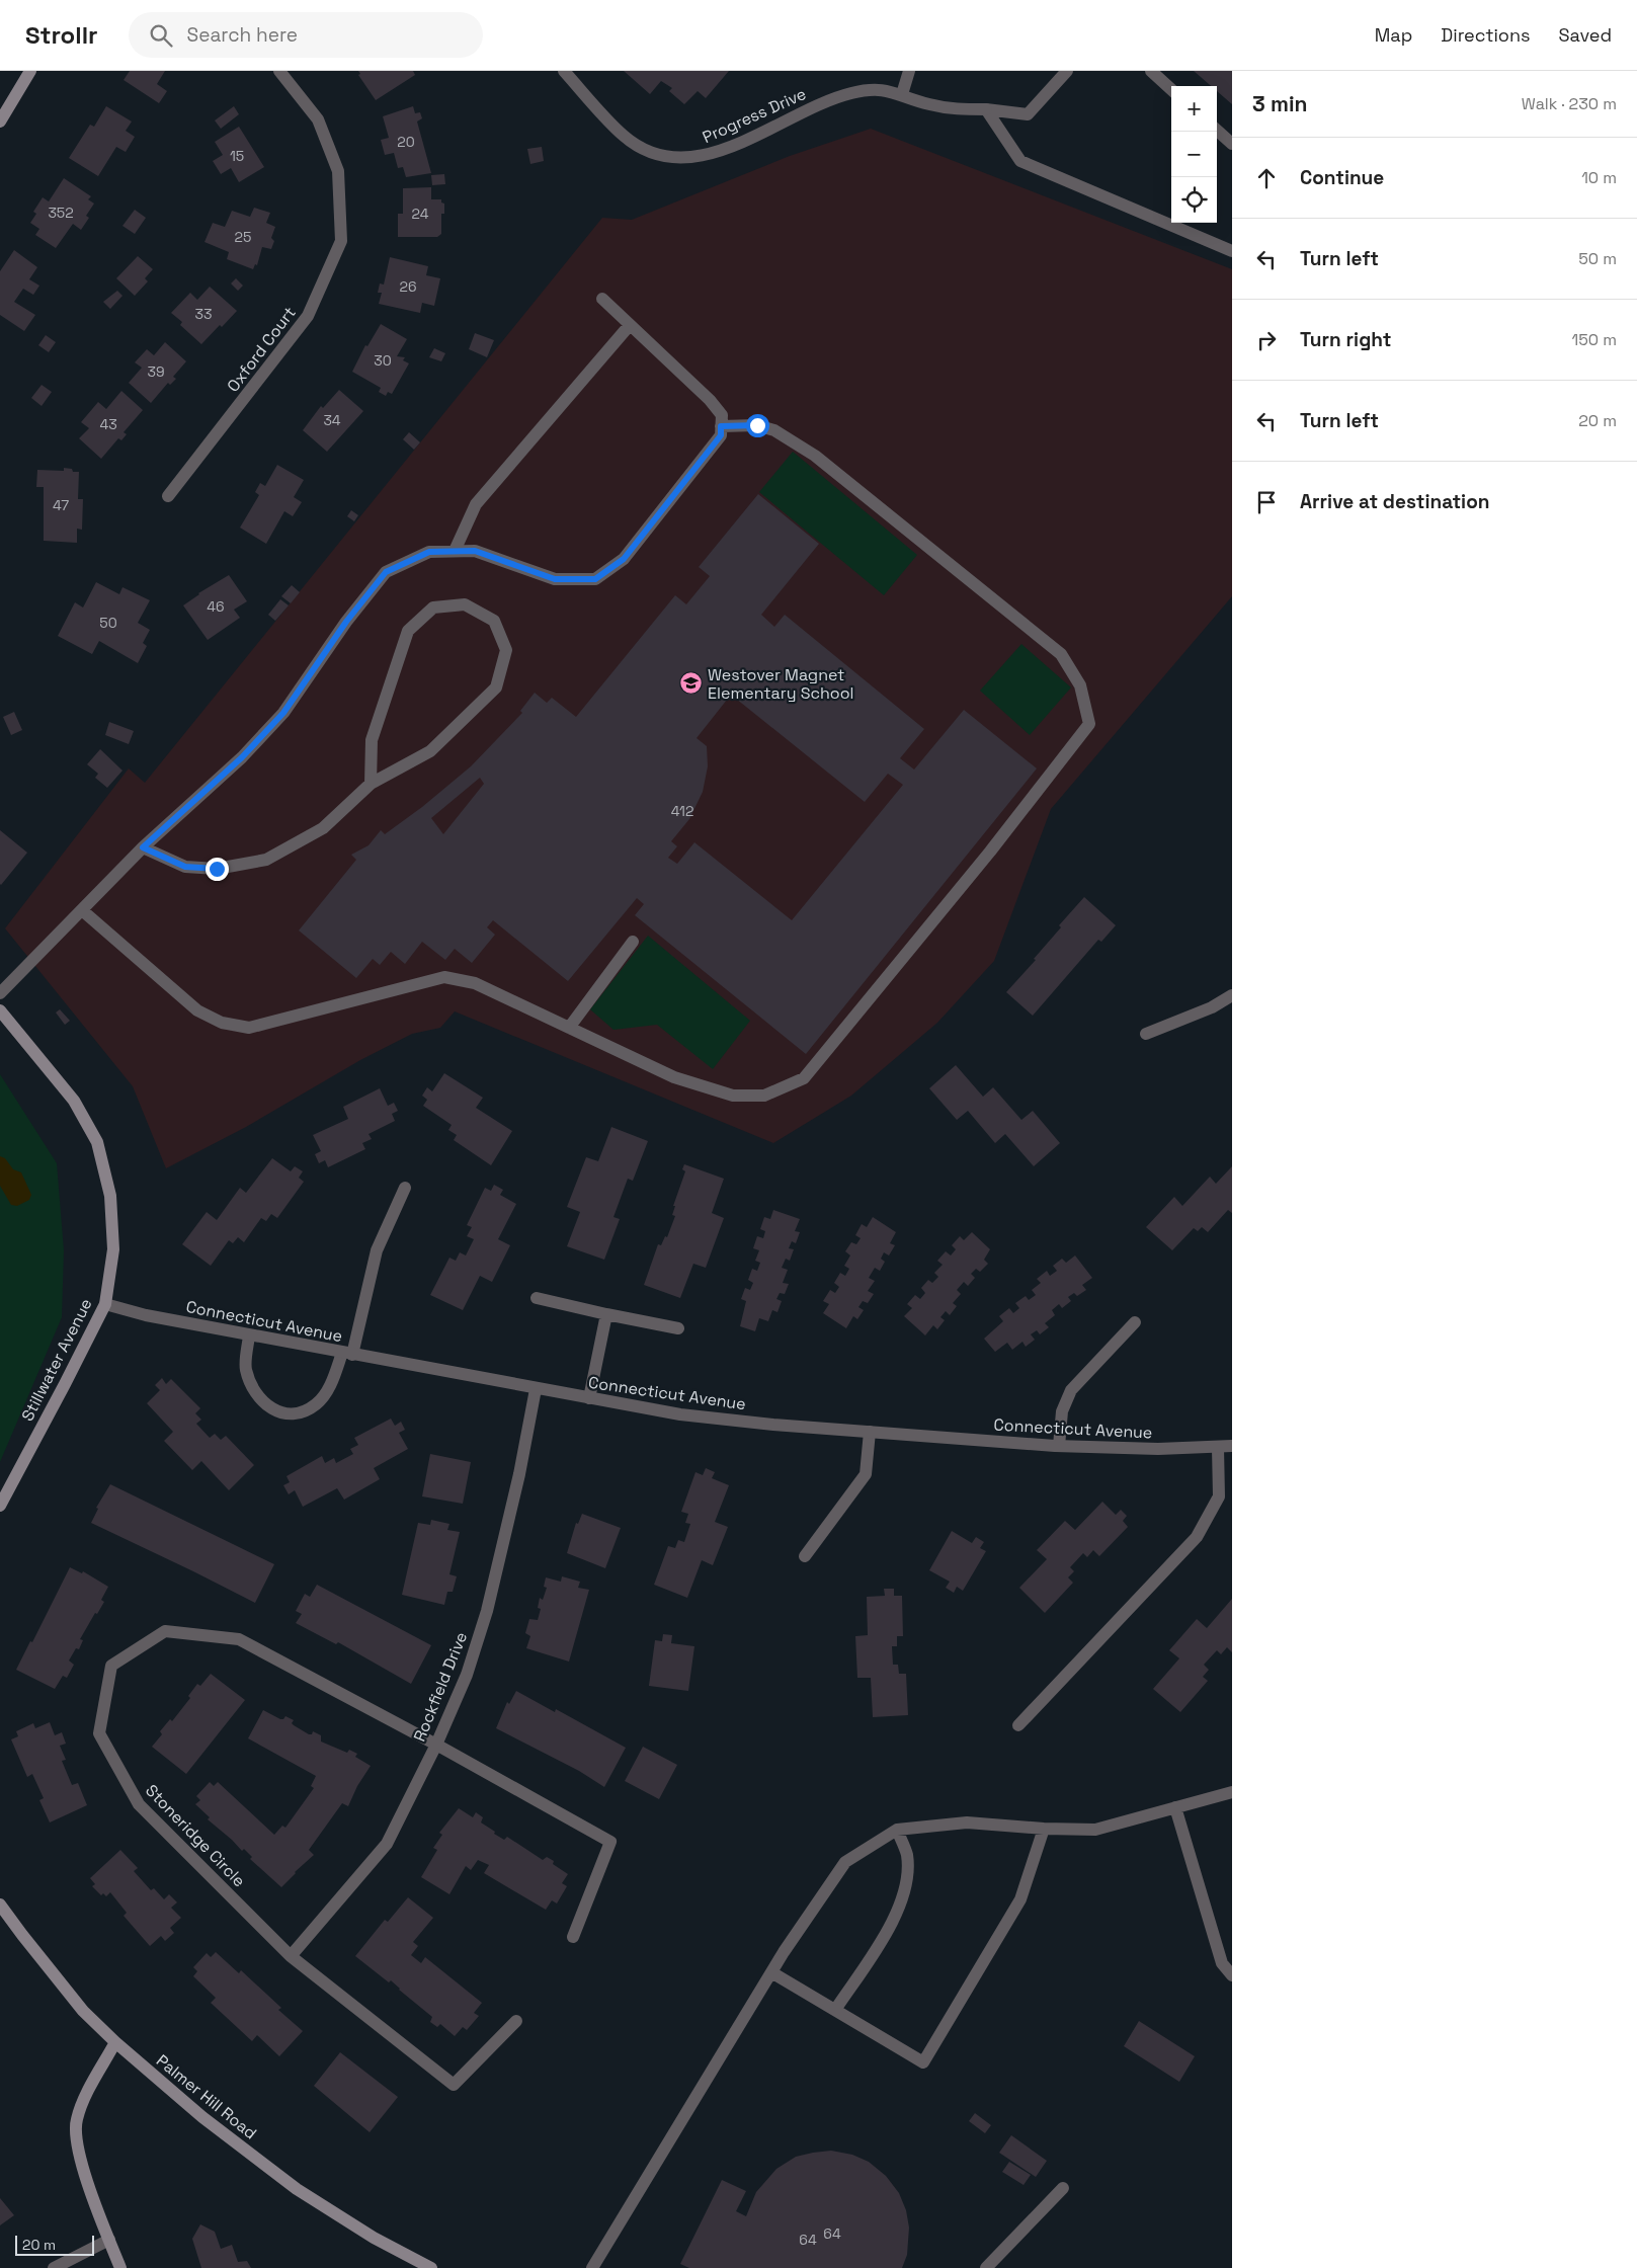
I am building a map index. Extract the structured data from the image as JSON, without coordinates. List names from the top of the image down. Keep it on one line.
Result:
{"streets":{"main road":["Stillwater Avenue","Palmer Hill Road"],"street":["Progress Drive","Oxford Court","Connecticut Avenue","Rockfield Drive","Stoneridge Circle"]},"crossings":[["Connecticut Avenue","Stillwater Avenue"],["Connecticut Avenue","Rockfield Drive"],["Rockfield Drive","Stoneridge Circle"]],"places":{"school or university":["Westover Magnet Elementary School"]},"house_numbers":["20","15","352","24","25","26","33","30","39","34","43","47","46","50","412","64","64"],"scale_bar":"20 m","page":{"header":"Strollr","search":"Search here","nav":["Map","Directions","Saved"],"heading":["3 min","Walk · 230 m"],"map_buttons":["+","−"],"list":[["Continue","10 m"],["Turn left","50 m"],["Turn right","150 m"],["Turn left","20 m"],"Arrive at destination"],"scale":"20 m"}}
